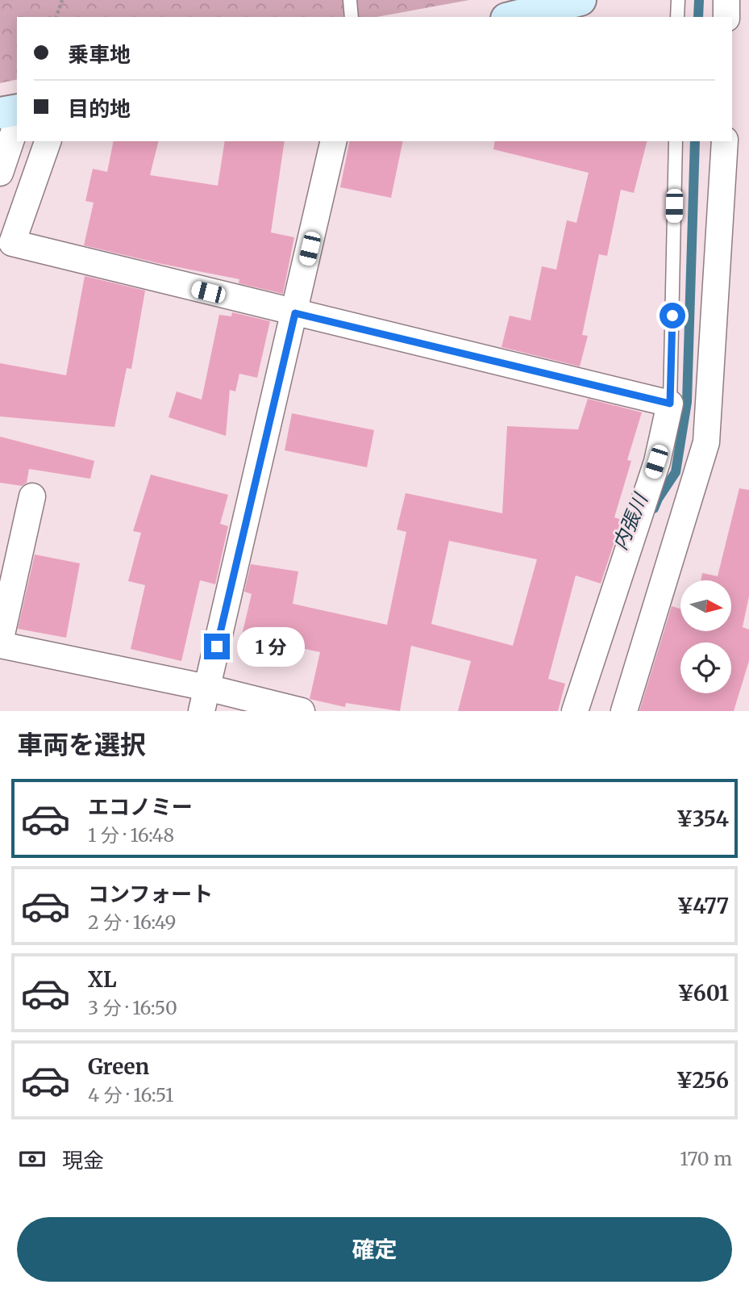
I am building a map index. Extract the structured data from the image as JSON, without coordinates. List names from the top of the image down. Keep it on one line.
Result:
{"water":["内張川"],"north":"right","page":{"banner":["乗車地","目的地"],"bubble":"1 分","heading":"車両を選択","list":[{"name":"エコノミー","note":"1 分 · 16:48","value":"¥354"},{"name":"コンフォート","note":"2 分 · 16:49","value":"¥477"},{"name":"XL","note":"3 分 · 16:50","value":"¥601"},{"name":"Green","note":"4 分 · 16:51","value":"¥256"}],"pay":["現金","170 m"],"buttons":"確定"}}
